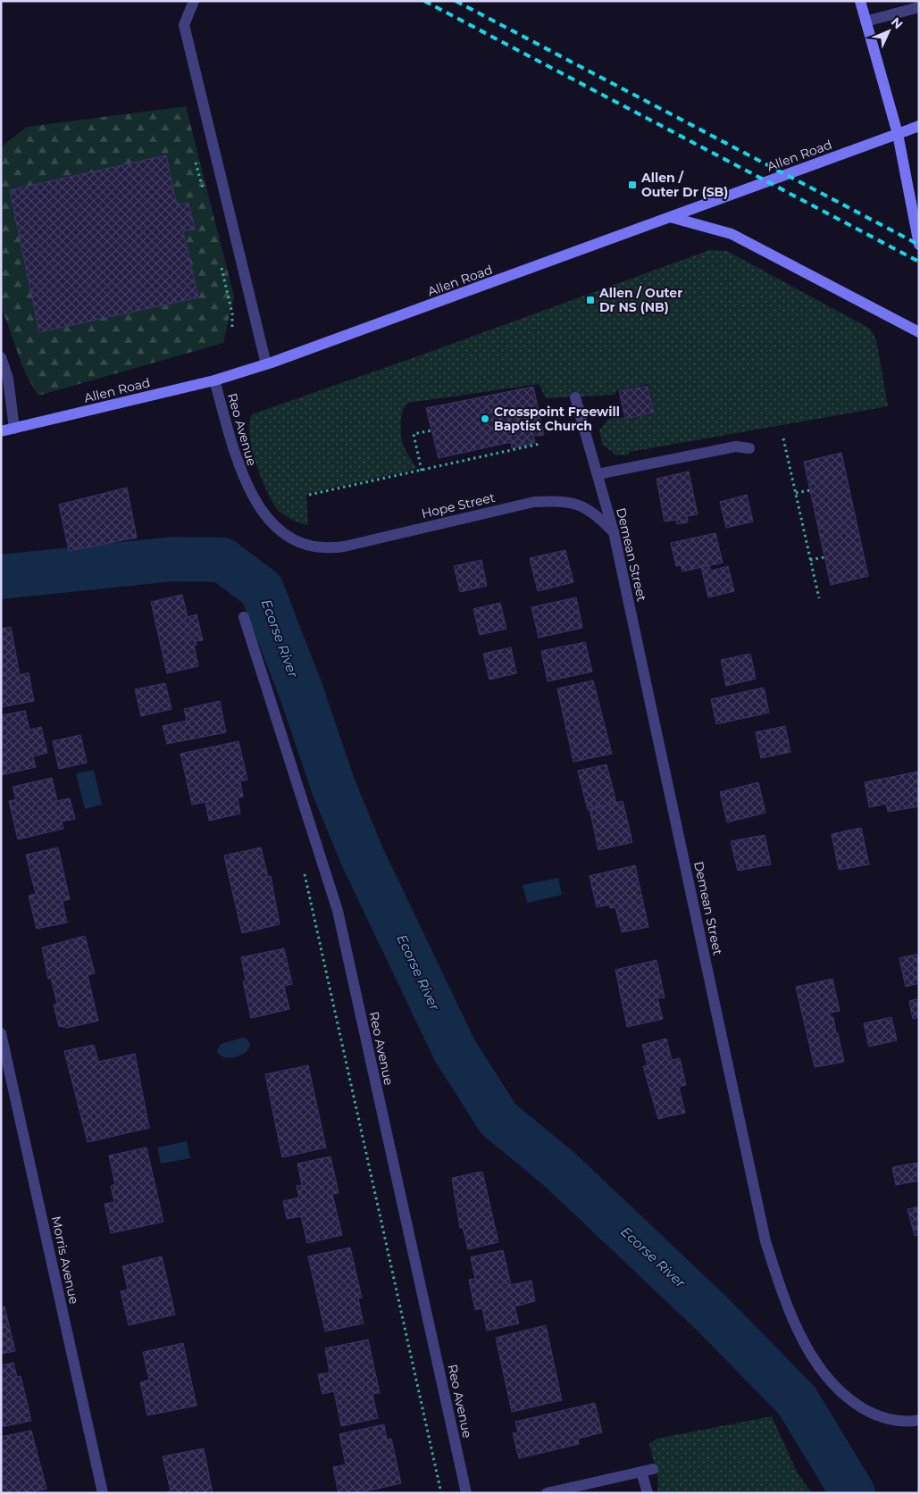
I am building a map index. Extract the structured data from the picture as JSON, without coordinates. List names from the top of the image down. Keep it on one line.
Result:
{"streets":{"main road":["Allen Road"],"street":["Reo Avenue","Hope Street","Demean Street","Morris Avenue"]},"crossings":[["Allen Road","Reo Avenue"],["Reo Avenue","Hope Street"],["Hope Street","Demean Street"]],"water":["Ecorse River"],"places":{"transit":["Allen / Outer Dr (SB)","Allen / Outer Dr NS (NB)"],"other":["Crosspoint Freewill Baptist Church"]},"north":"top right"}
